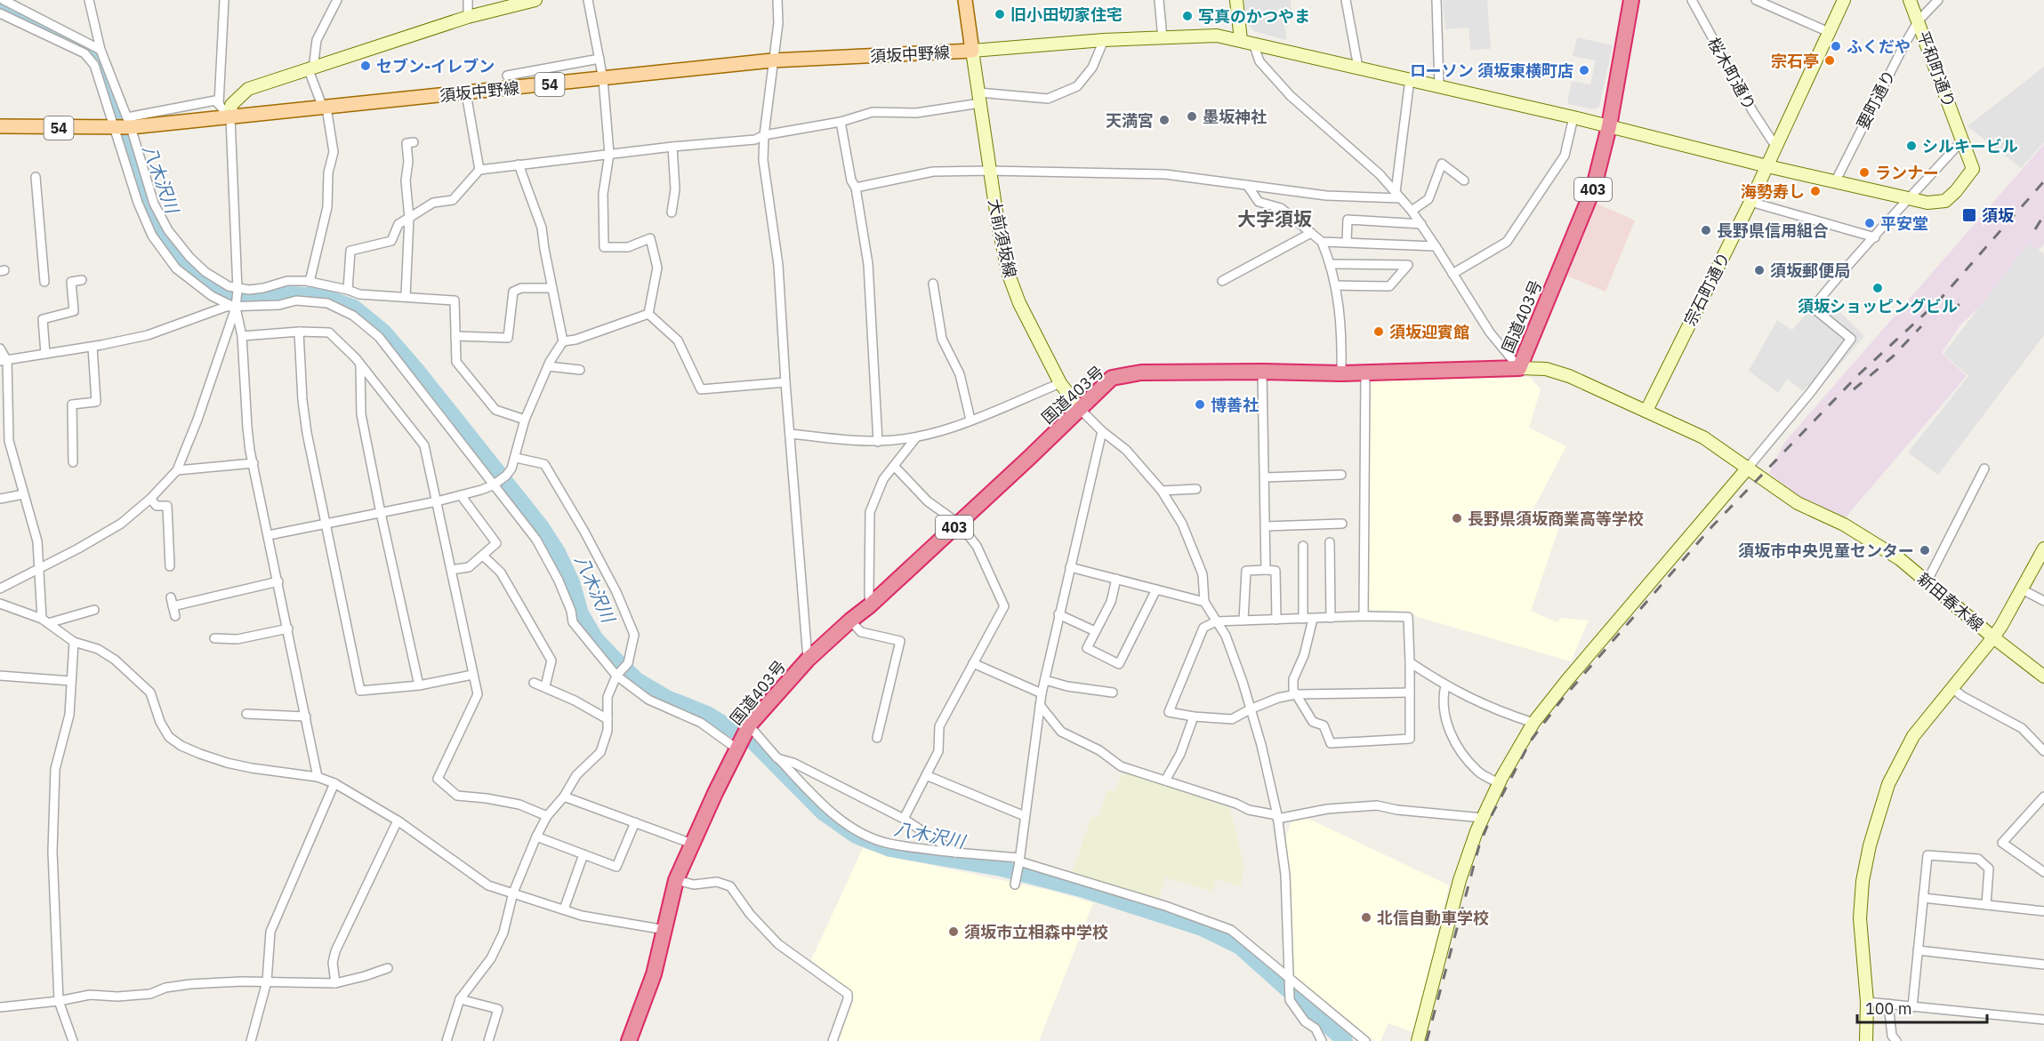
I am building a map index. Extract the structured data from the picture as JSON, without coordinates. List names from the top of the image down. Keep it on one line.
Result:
{"streets":{"highway":["403","国道403号"],"main road":["須坂中野線","平和町通り","54","大前須坂線","宗石町通り","新田春木線"],"street":["桜木町通り","要町通り"]},"crossings":[["須坂中野線","大前須坂線"],["平和町通り","要町通り"],["桜木町通り","宗石町通り"],["大前須坂線","国道403号"],["宗石町通り","新田春木線"],["国道403号","新田春木線"]],"districts":["大字須坂"],"water":["八木沢川"],"places":{"other":["旧小田切家住宅","写真のかつやま","ふくだや","宗石亭","セブン-イレブン","ローソン 須坂東横町店","墨坂神社","天満宮","シルキービル","ランナー","海勢寿し","平安堂","長野県信用組合","須坂郵便局","須坂ショッピングビル","須坂迎賓館","博善社","長野県須坂商業高等学校","須坂市中央児童センター","北信自動車学校","須坂市立相森中学校"],"transit":["須坂"]},"scale_bar":"100 m"}
